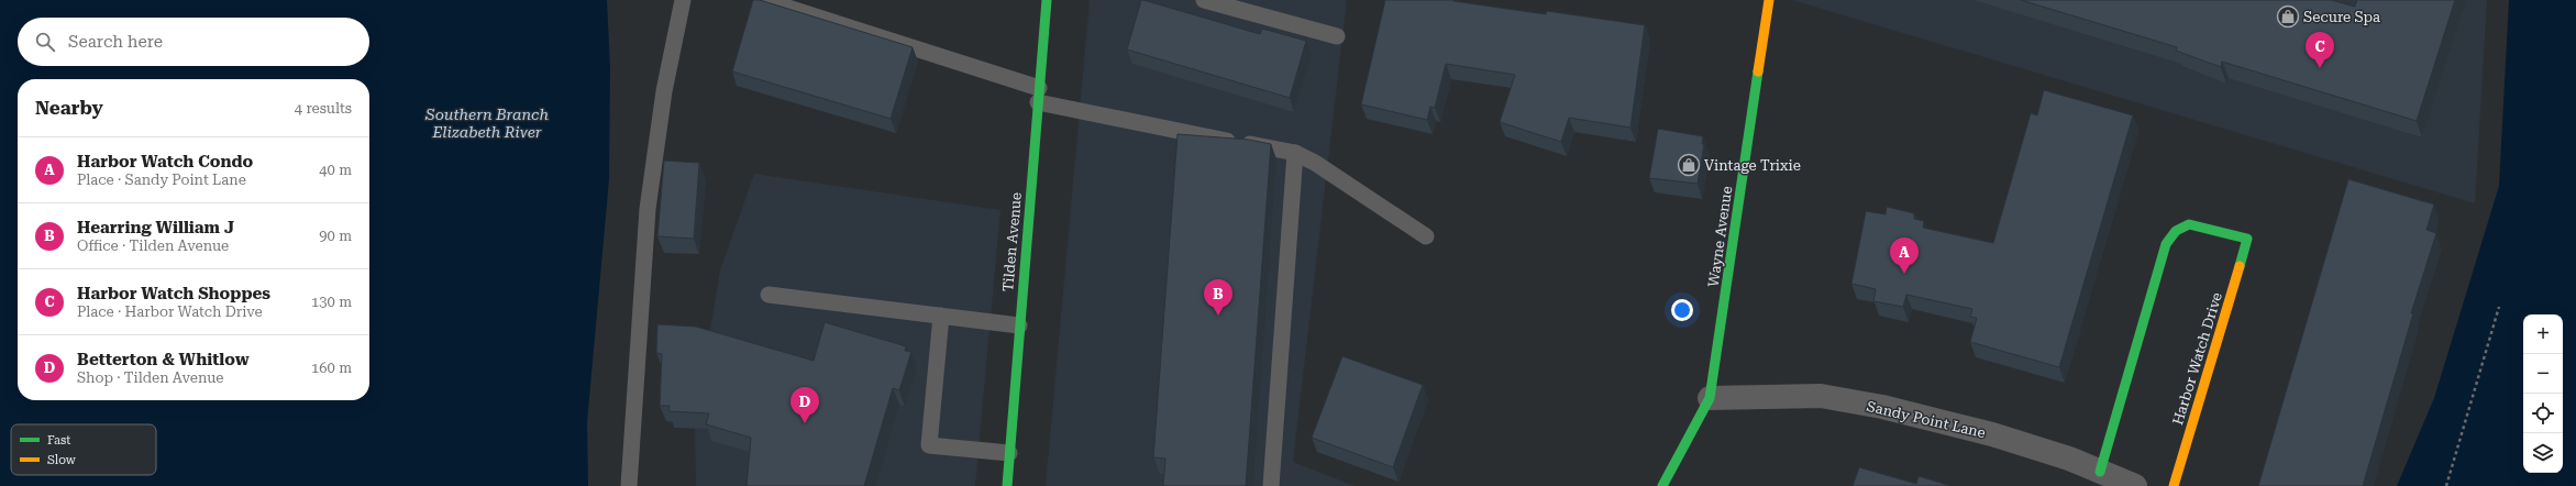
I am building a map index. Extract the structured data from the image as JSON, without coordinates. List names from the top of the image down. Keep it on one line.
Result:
{"streets":{"street":["Wayne Avenue","Tilden Avenue","Harbor Watch Drive","Sandy Point Lane"]},"crossings":[["Wayne Avenue","Sandy Point Lane"],["Harbor Watch Drive","Sandy Point Lane"]],"water":["Southern Branch Elizabeth River"],"places":{"shop":["Secure Spa","Vintage Trixie"]},"legend":["Fast","Slow"],"page":{"search":"Search here","pins":["C","A","B","D"],"heading":["Nearby","4 results"],"list":[{"mark":"A","name":"Harbor Watch Condo","note":"Place · Sandy Point Lane","value":"40 m"},{"mark":"B","name":"Hearring William J","note":"Office · Tilden Avenue","value":"90 m"},{"mark":"C","name":"Harbor Watch Shoppes","note":"Place · Harbor Watch Drive","value":"130 m"},{"mark":"D","name":"Betterton & Whitlow","note":"Shop · Tilden Avenue","value":"160 m"}],"map_buttons":["+","−"]}}
